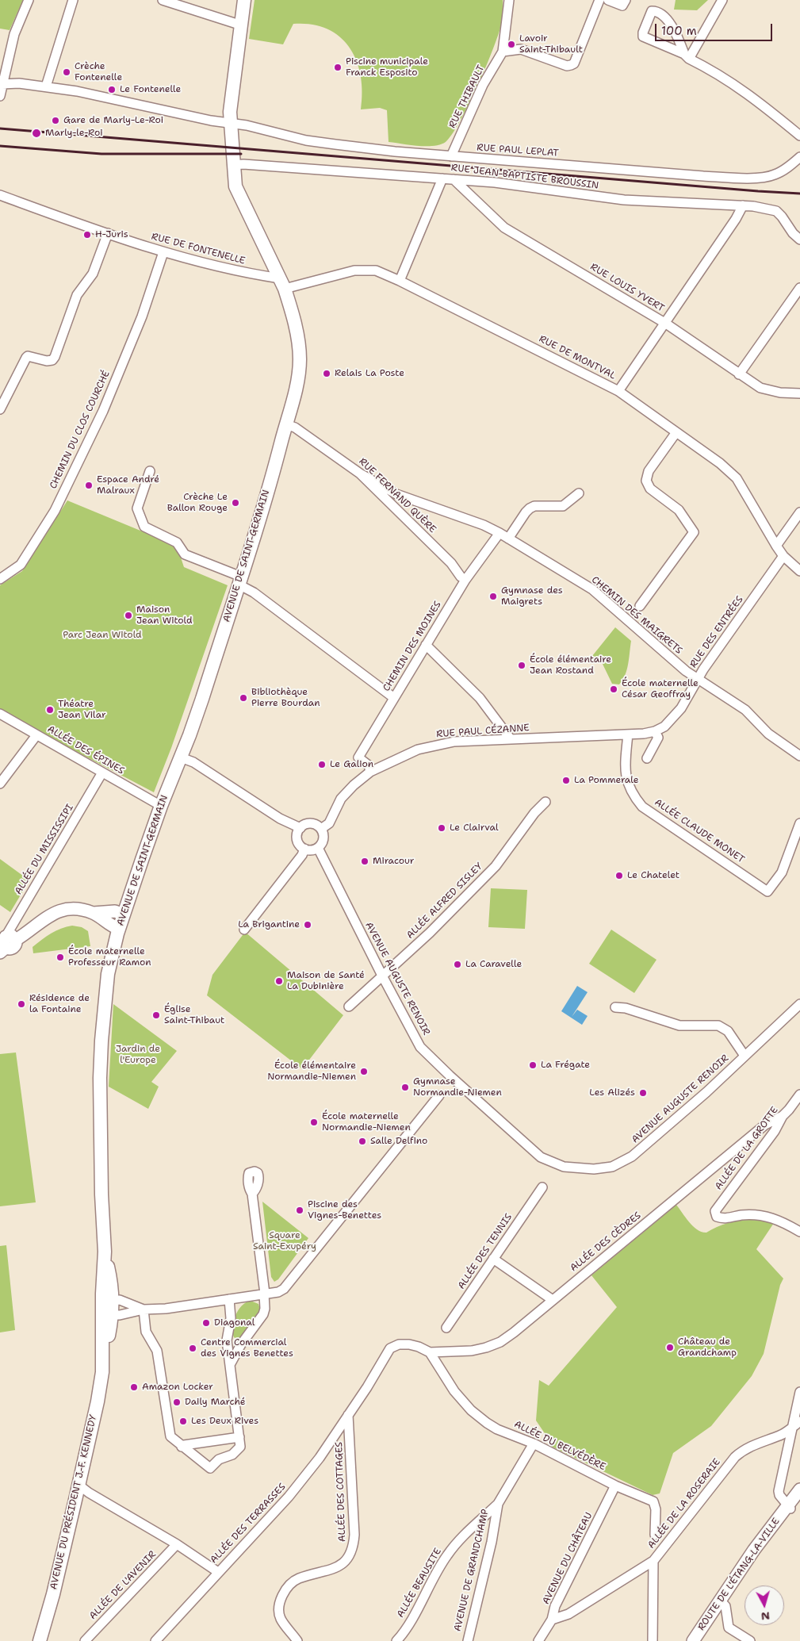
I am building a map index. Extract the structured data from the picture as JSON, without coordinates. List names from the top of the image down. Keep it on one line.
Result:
{"streets":{"main road":["AVENUE DE SAINT-GERMAIN","AVENUE DU PRÉSIDENT J.-F. KENNEDY"],"street":["RUE THIBAULT","RUE PAUL LEPLAT","RUE JEAN-BAPTISTE BROUSSIN","RUE DE FONTENELLE","RUE LOUIS YVERT","RUE DE MONTVAL","CHEMIN DU CLOS COURCHÉ","RUE FERNAND QUÈRE","CHEMIN DES MAIGRETS","RUE DES ENTRÉES","CHEMIN DES MOINES","RUE PAUL CÉZANNE","ALLÉE DES ÉPINES","ALLÉE CLAUDE MONET","ALLÉE DU MISSISSIPI","ALLÉE ALFRED SISLEY","AVENUE AUGUSTE RENOIR","ALLÉE DE LA GROTTE","ALLÉE DES CÈDRES","ALLÉE DES TENNIS","ALLÉE DU BELVÉDÈRE","ALLÉE DES COTTAGES","ALLÉE DE LA ROSERAIE","ALLÉE DES TERRASSES","AVENUE DU CHÂTEAU","AVENUE DE GRANDCHAMP","ROUTE DE L'ÉTANG-LA-VILLE","ALLÉE BEAUSITE","ALLÉE DE L'AVENIR"]},"crossings":[["RUE THIBAULT","RUE PAUL LEPLAT"],["RUE PAUL LEPLAT","AVENUE DE SAINT-GERMAIN"],["RUE JEAN-BAPTISTE BROUSSIN","RUE LOUIS YVERT"],["RUE JEAN-BAPTISTE BROUSSIN","AVENUE DE SAINT-GERMAIN"],["RUE DE FONTENELLE","RUE DE MONTVAL"],["RUE DE FONTENELLE","CHEMIN DU CLOS COURCHÉ"],["RUE DE FONTENELLE","AVENUE DE SAINT-GERMAIN"],["RUE DE MONTVAL","AVENUE DE SAINT-GERMAIN"],["RUE DE MONTVAL","RUE DES ENTRÉES"],["RUE FERNAND QUÈRE","AVENUE DE SAINT-GERMAIN"],["RUE FERNAND QUÈRE","CHEMIN DES MAIGRETS"],["RUE FERNAND QUÈRE","CHEMIN DES MOINES"],["AVENUE DE SAINT-GERMAIN","ALLÉE DES ÉPINES"],["AVENUE DE SAINT-GERMAIN","AVENUE DU PRÉSIDENT J.-F. KENNEDY"],["CHEMIN DES MAIGRETS","RUE DES ENTRÉES"],["CHEMIN DES MAIGRETS","CHEMIN DES MOINES"],["RUE DES ENTRÉES","RUE PAUL CÉZANNE"],["CHEMIN DES MOINES","RUE PAUL CÉZANNE"],["RUE PAUL CÉZANNE","ALLÉE CLAUDE MONET"],["RUE PAUL CÉZANNE","AVENUE AUGUSTE RENOIR"],["ALLÉE DES ÉPINES","ALLÉE DU MISSISSIPI"],["ALLÉE ALFRED SISLEY","AVENUE AUGUSTE RENOIR"],["ALLÉE DE LA GROTTE","ALLÉE DES CÈDRES"],["ALLÉE DES CÈDRES","ALLÉE DU BELVÉDÈRE"],["ALLÉE DU BELVÉDÈRE","AVENUE DU CHÂTEAU"],["ALLÉE DU BELVÉDÈRE","AVENUE DE GRANDCHAMP"],["ALLÉE DES COTTAGES","ALLÉE DES TERRASSES"],["ALLÉE DE LA ROSERAIE","AVENUE DU CHÂTEAU"],["AVENUE DE GRANDCHAMP","ALLÉE BEAUSITE"]],"parks":["Parc Jean Witold","Jardin de l'Europe","Square Saint-Exupéry"],"places":["Lavoir Saint-Thibault","Piscine municipale Franck Esposito","Crèche Fontenelle","Le Fontenelle","Gare de Marly-Le-Roi","Marly-le-Roi","H-Juris","Relais La Poste","Espace André Malraux","Crèche Le Ballon Rouge","Gymnase des Maigrets","Maison Jean Witold","École élémentaire Jean Rostand","École maternelle César Geoffray","Bibliothèque Pierre Bourdan","Théatre Jean Vilar","Le Galion","La Pommerale","Le Clairval","Miracour","Le Chatelet","La Brigantine","École maternelle Professeur Ramon","La Caravelle","Maison de Santé La Dubinière","Résidence de la Fontaine","Église Saint-Thibaut","La Frégate","École élémentaire Normandie-Niemen","Gymnase Normandie-Niemen","Les Alizés","École maternelle Normandie-Niemen","Salle Delfino","Piscine des Vignes-Benettes","Diagonal","Château de Grandchamp","Centre Commercial des Vignes Benettes","Amazon Locker","Daily Marché","Les Deux Rives"],"scale_bar":"100 m","north":"bottom"}
